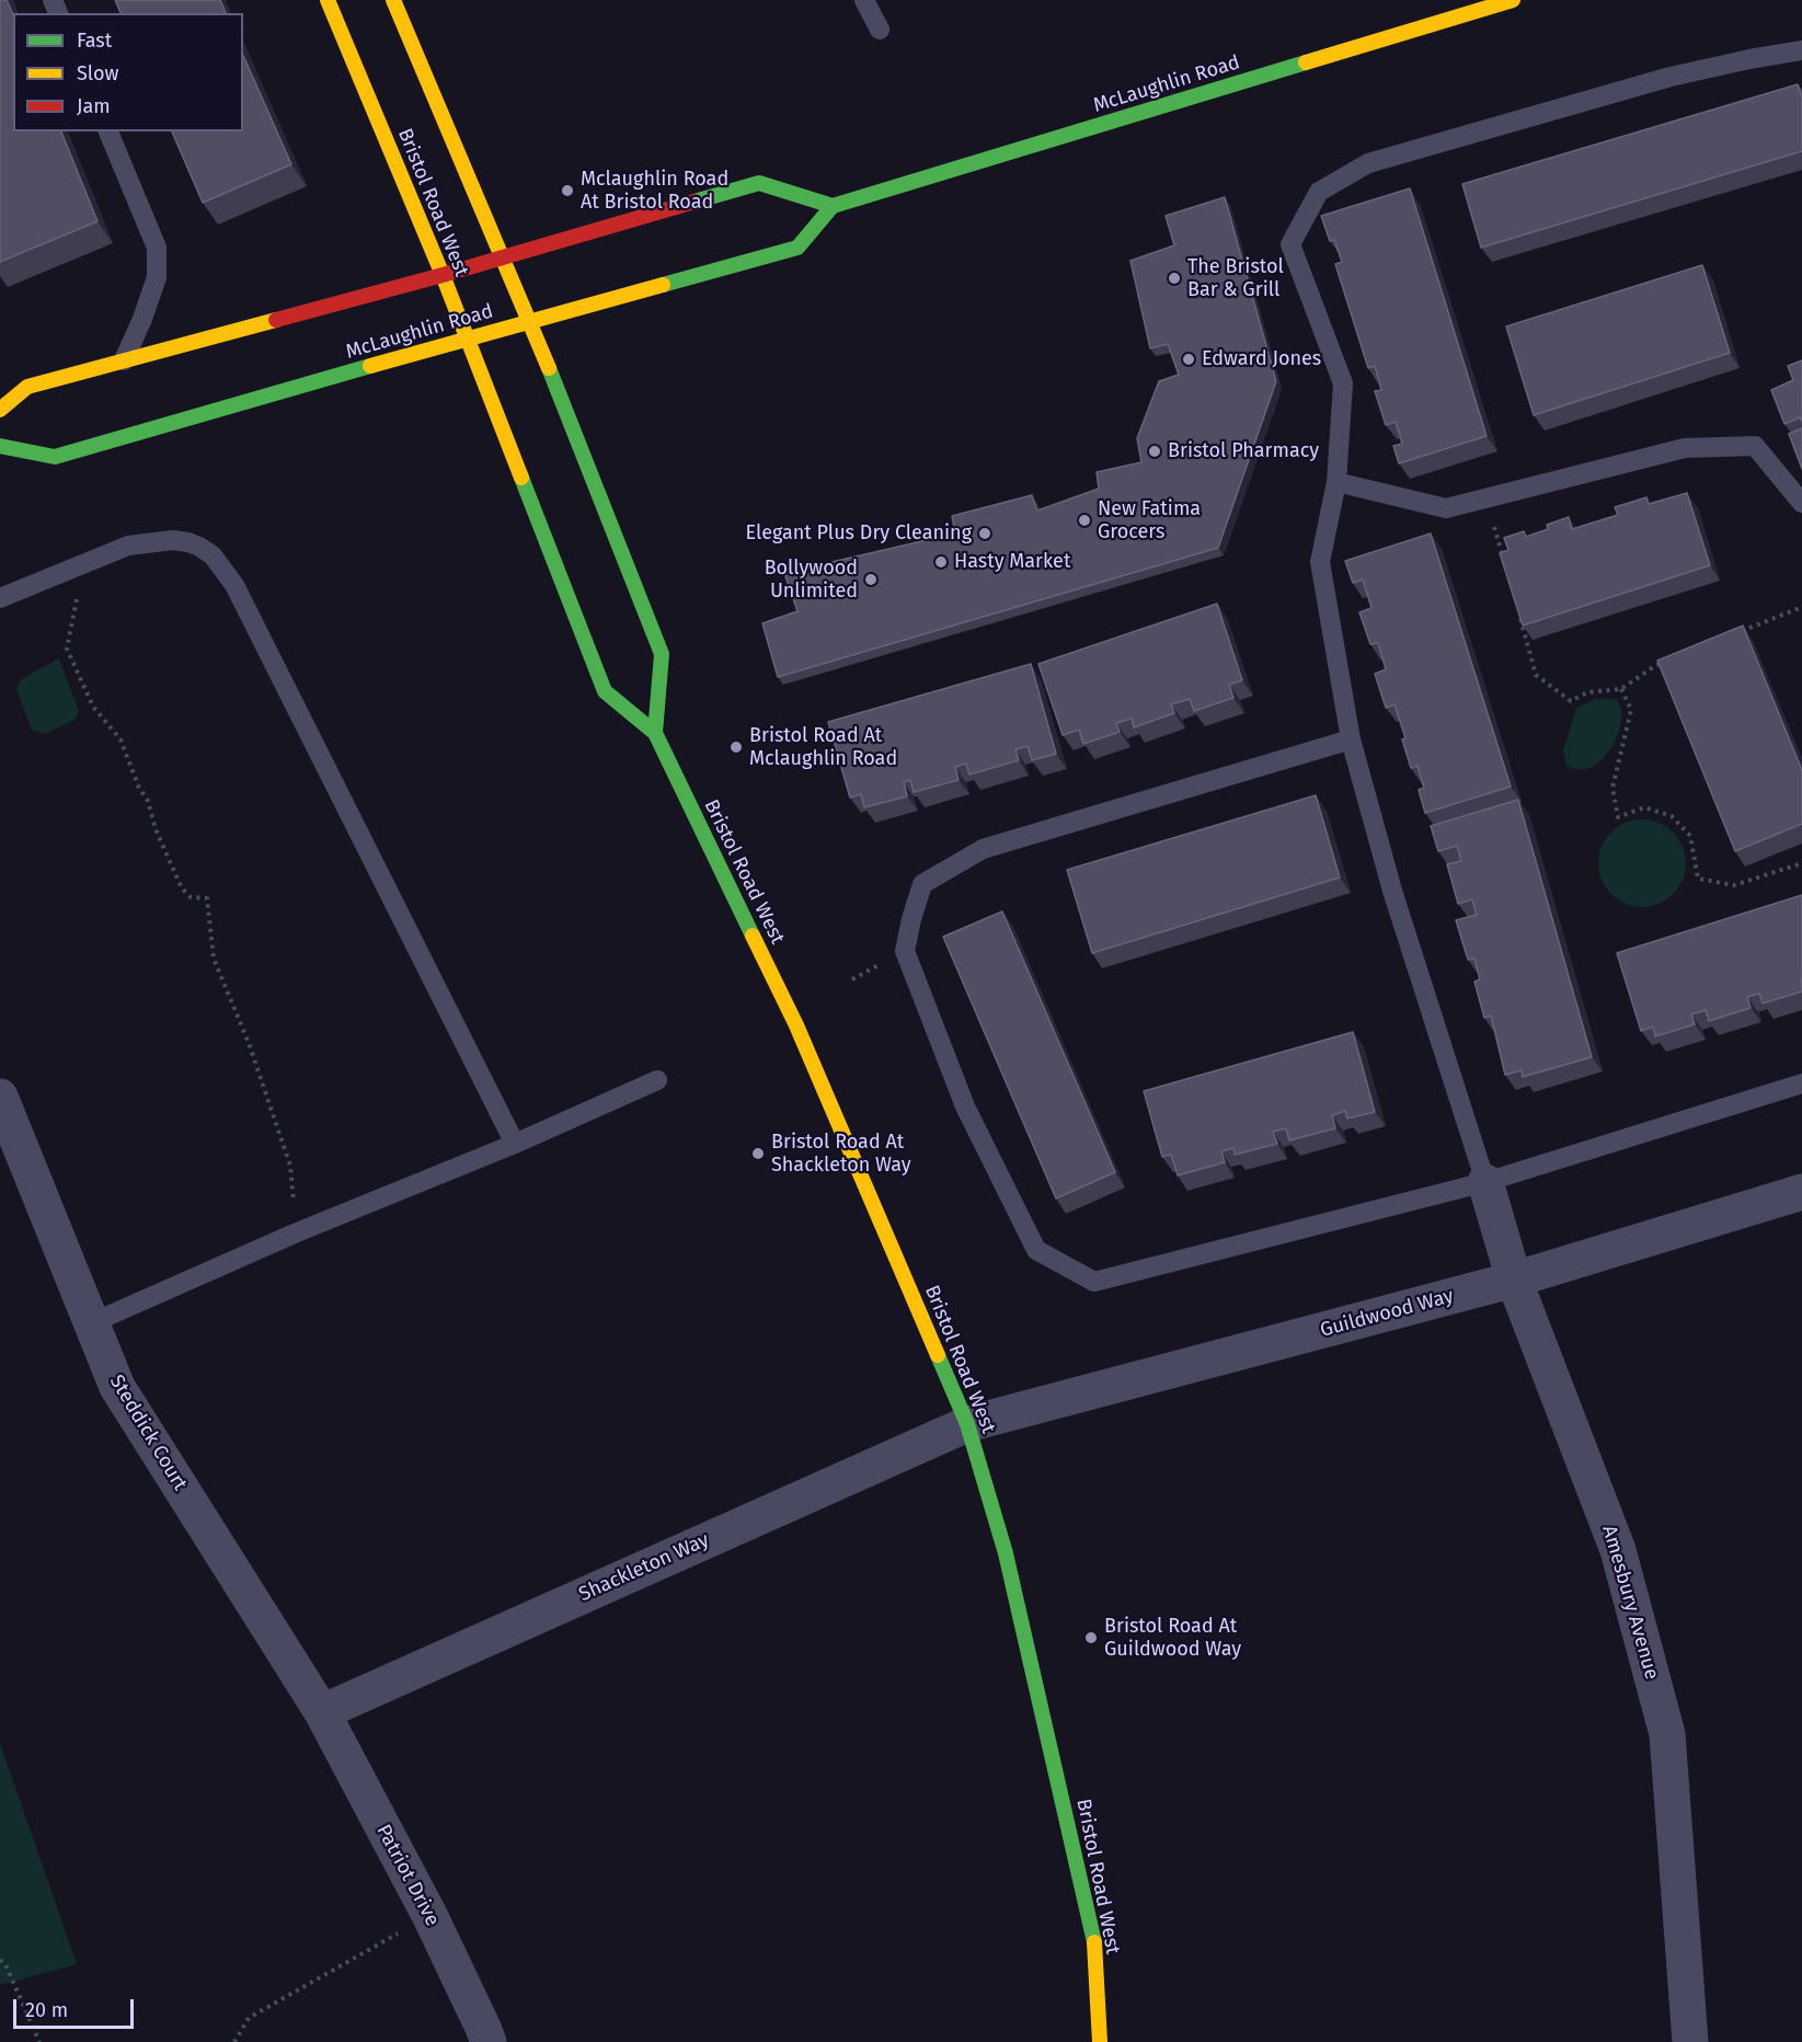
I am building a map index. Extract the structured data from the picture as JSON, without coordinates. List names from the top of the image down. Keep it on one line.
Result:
{"streets":{"street":["McLaughlin Road","Bristol Road West","Guildwood Way","Steddick Court","Shackleton Way","Amesbury Avenue","Patriot Drive"]},"crossings":[["McLaughlin Road","Bristol Road West"],["Bristol Road West","Guildwood Way"],["Bristol Road West","Shackleton Way"],["Guildwood Way","Shackleton Way"],["Guildwood Way","Amesbury Avenue"],["Steddick Court","Shackleton Way"],["Steddick Court","Patriot Drive"],["Shackleton Way","Patriot Drive"]],"places":["Mclaughlin Road At Bristol Road","The Bristol Bar & Grill","Edward Jones","Bristol Pharmacy","New Fatima Grocers","Elegant Plus Dry Cleaning","Hasty Market","Bollywood Unlimited","Bristol Road At Mclaughlin Road","Bristol Road At Shackleton Way","Bristol Road At Guildwood Way"],"legend":["Fast","Slow","Jam"],"scale_bar":"20 m"}
